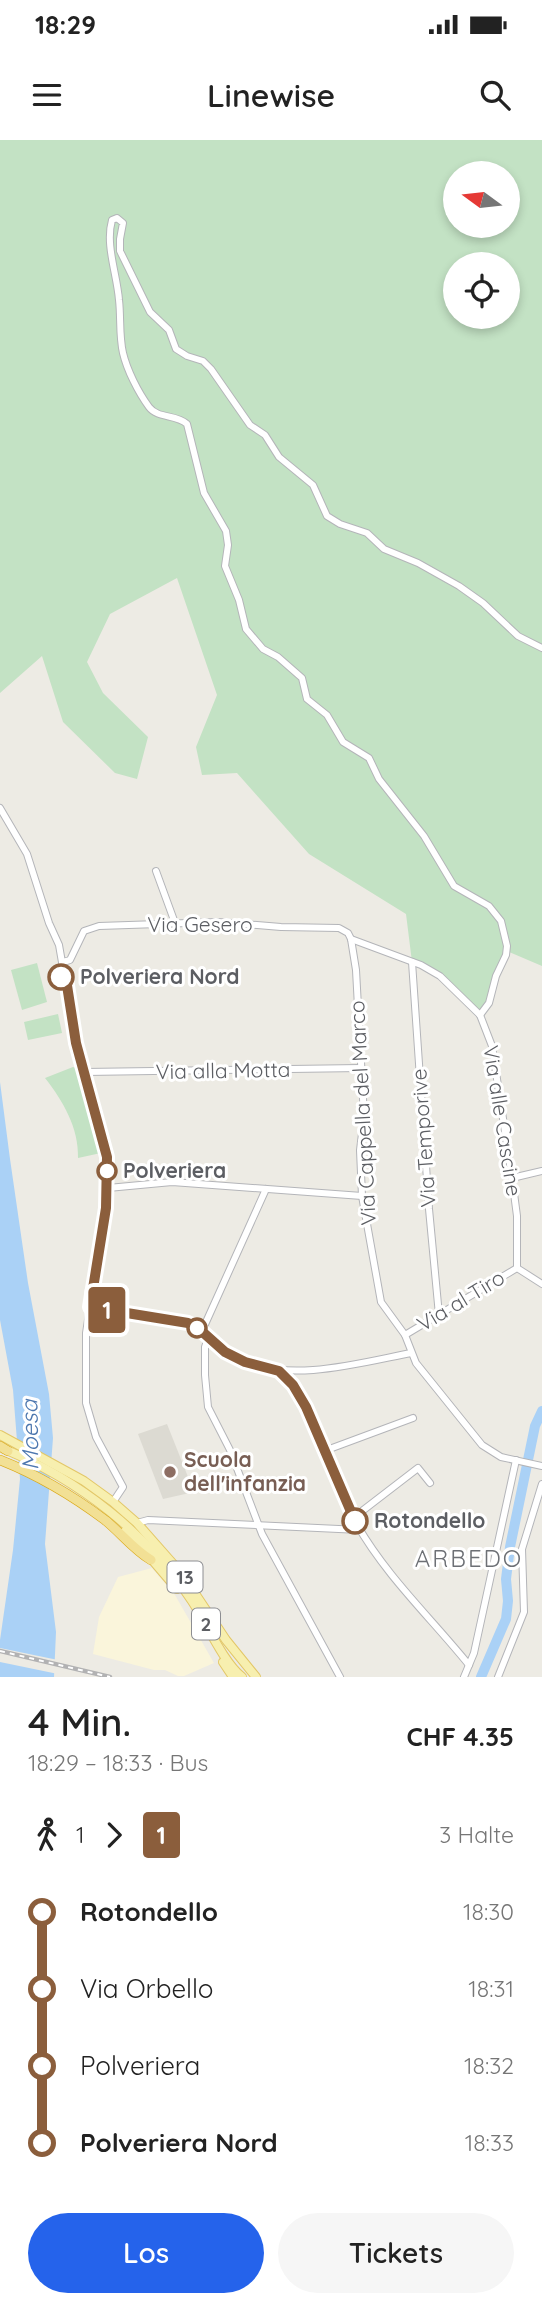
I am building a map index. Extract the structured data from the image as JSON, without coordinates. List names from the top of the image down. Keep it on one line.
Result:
{"streets":{"main road":["13","2"],"street":["Via Gesero","Via alla Motta","Via Cappella del Marco","Via alle Cascine","Via Temporive","Via al Tiro"]},"crossings":[["Via Gesero","Via Cappella del Marco"],["Via Gesero","Via alle Cascine"],["Via alla Motta","Via Cappella del Marco"],["Via Cappella del Marco","Via alle Cascine"],["Via Cappella del Marco","Via al Tiro"],["Via alle Cascine","Via Temporive"],["Via alle Cascine","Via al Tiro"],["Via Temporive","Via al Tiro"]],"districts":["ARBEDO"],"water":["Moesa"],"places":["Polveriera Nord","Polveriera","Scuola dell'infanzia","Rotondello"],"lines":["bus line 1"],"north":"left","page":{"status":"18:29","header":"Linewise","on_map":"1","heading":["4 Min.","18:29 – 18:33 · Bus","CHF 4.35"],"legs":["1","1","3 Halte"],"list":[{"name":"Rotondello","value":"18:30"},{"name":"Via Orbello","value":"18:31"},{"name":"Polveriera","value":"18:32"},{"name":"Polveriera Nord","value":"18:33"}],"buttons":["Los","Tickets"]}}
